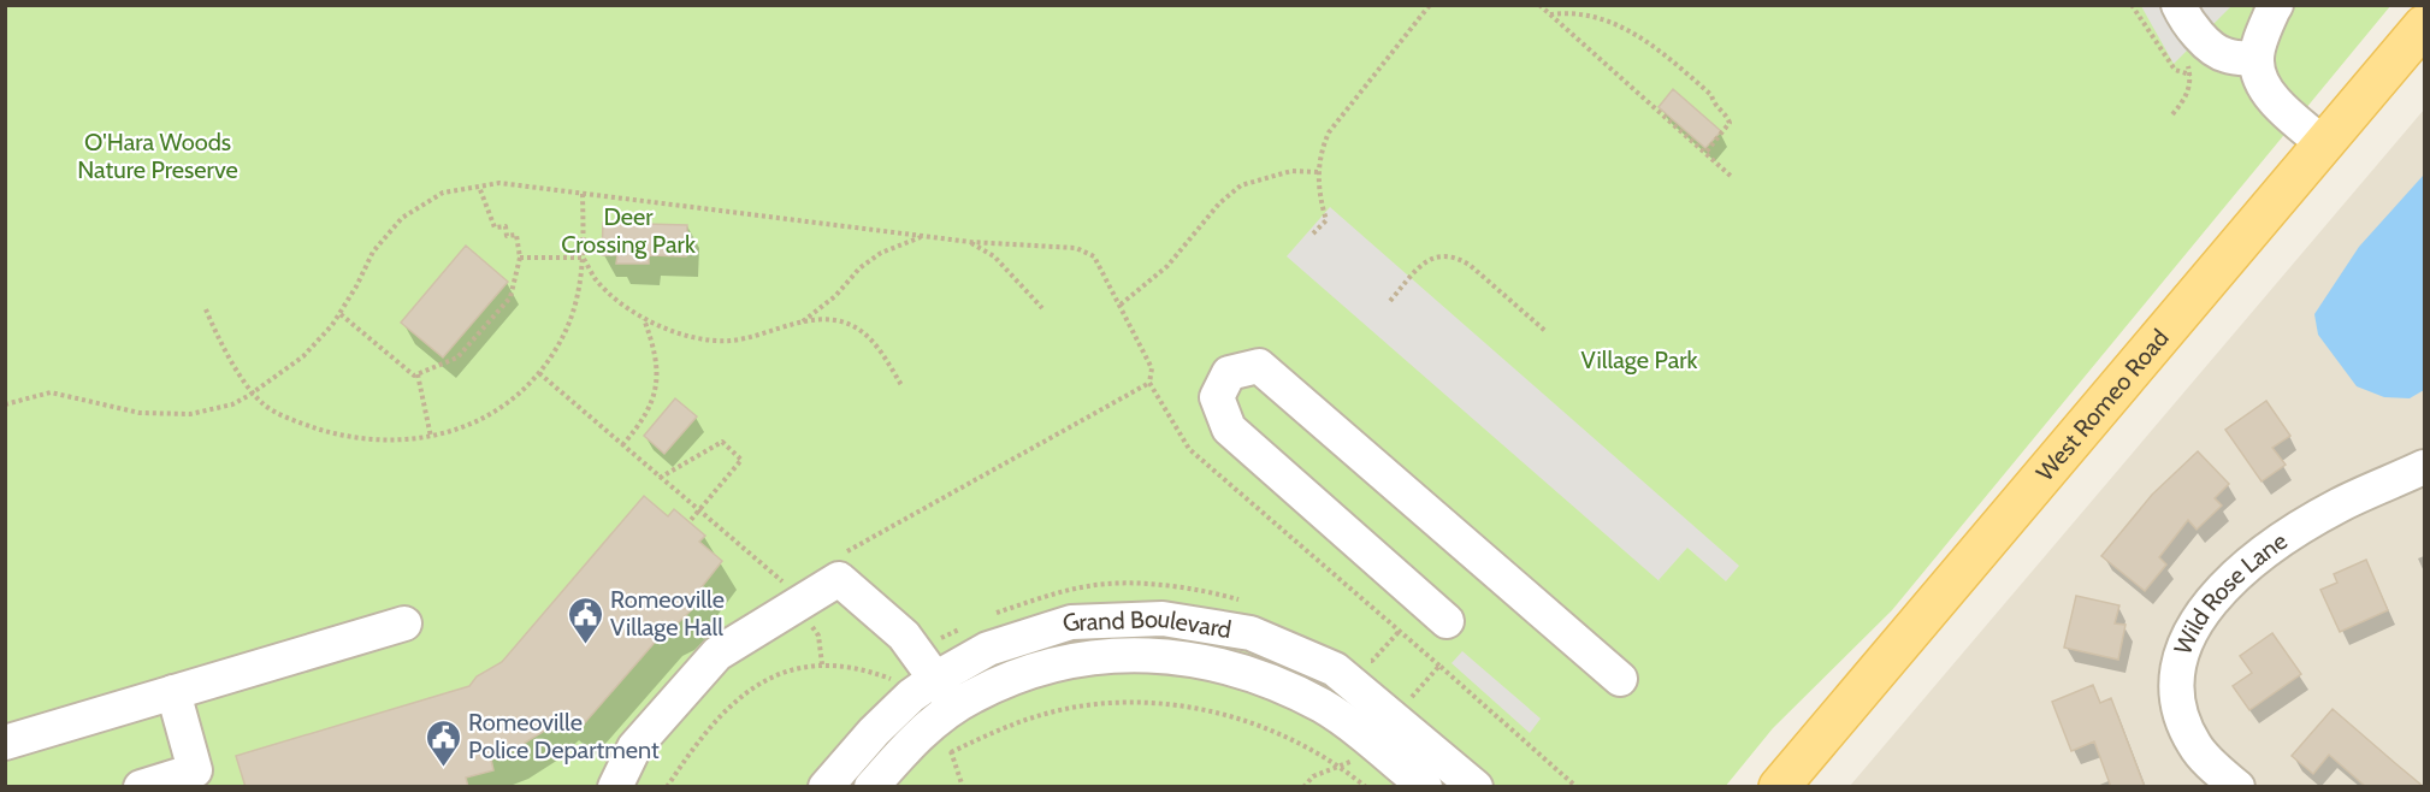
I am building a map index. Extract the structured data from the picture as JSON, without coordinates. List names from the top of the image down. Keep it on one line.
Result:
{"streets":{"main road":["West Romeo Road"],"street":["Wild Rose Lane","Grand Boulevard"]},"parks":["O'Hara Woods Nature Preserve","Deer Crossing Park","Village Park"],"places":{"public building":["Romeoville Village Hall","Romeoville Police Department"]}}
